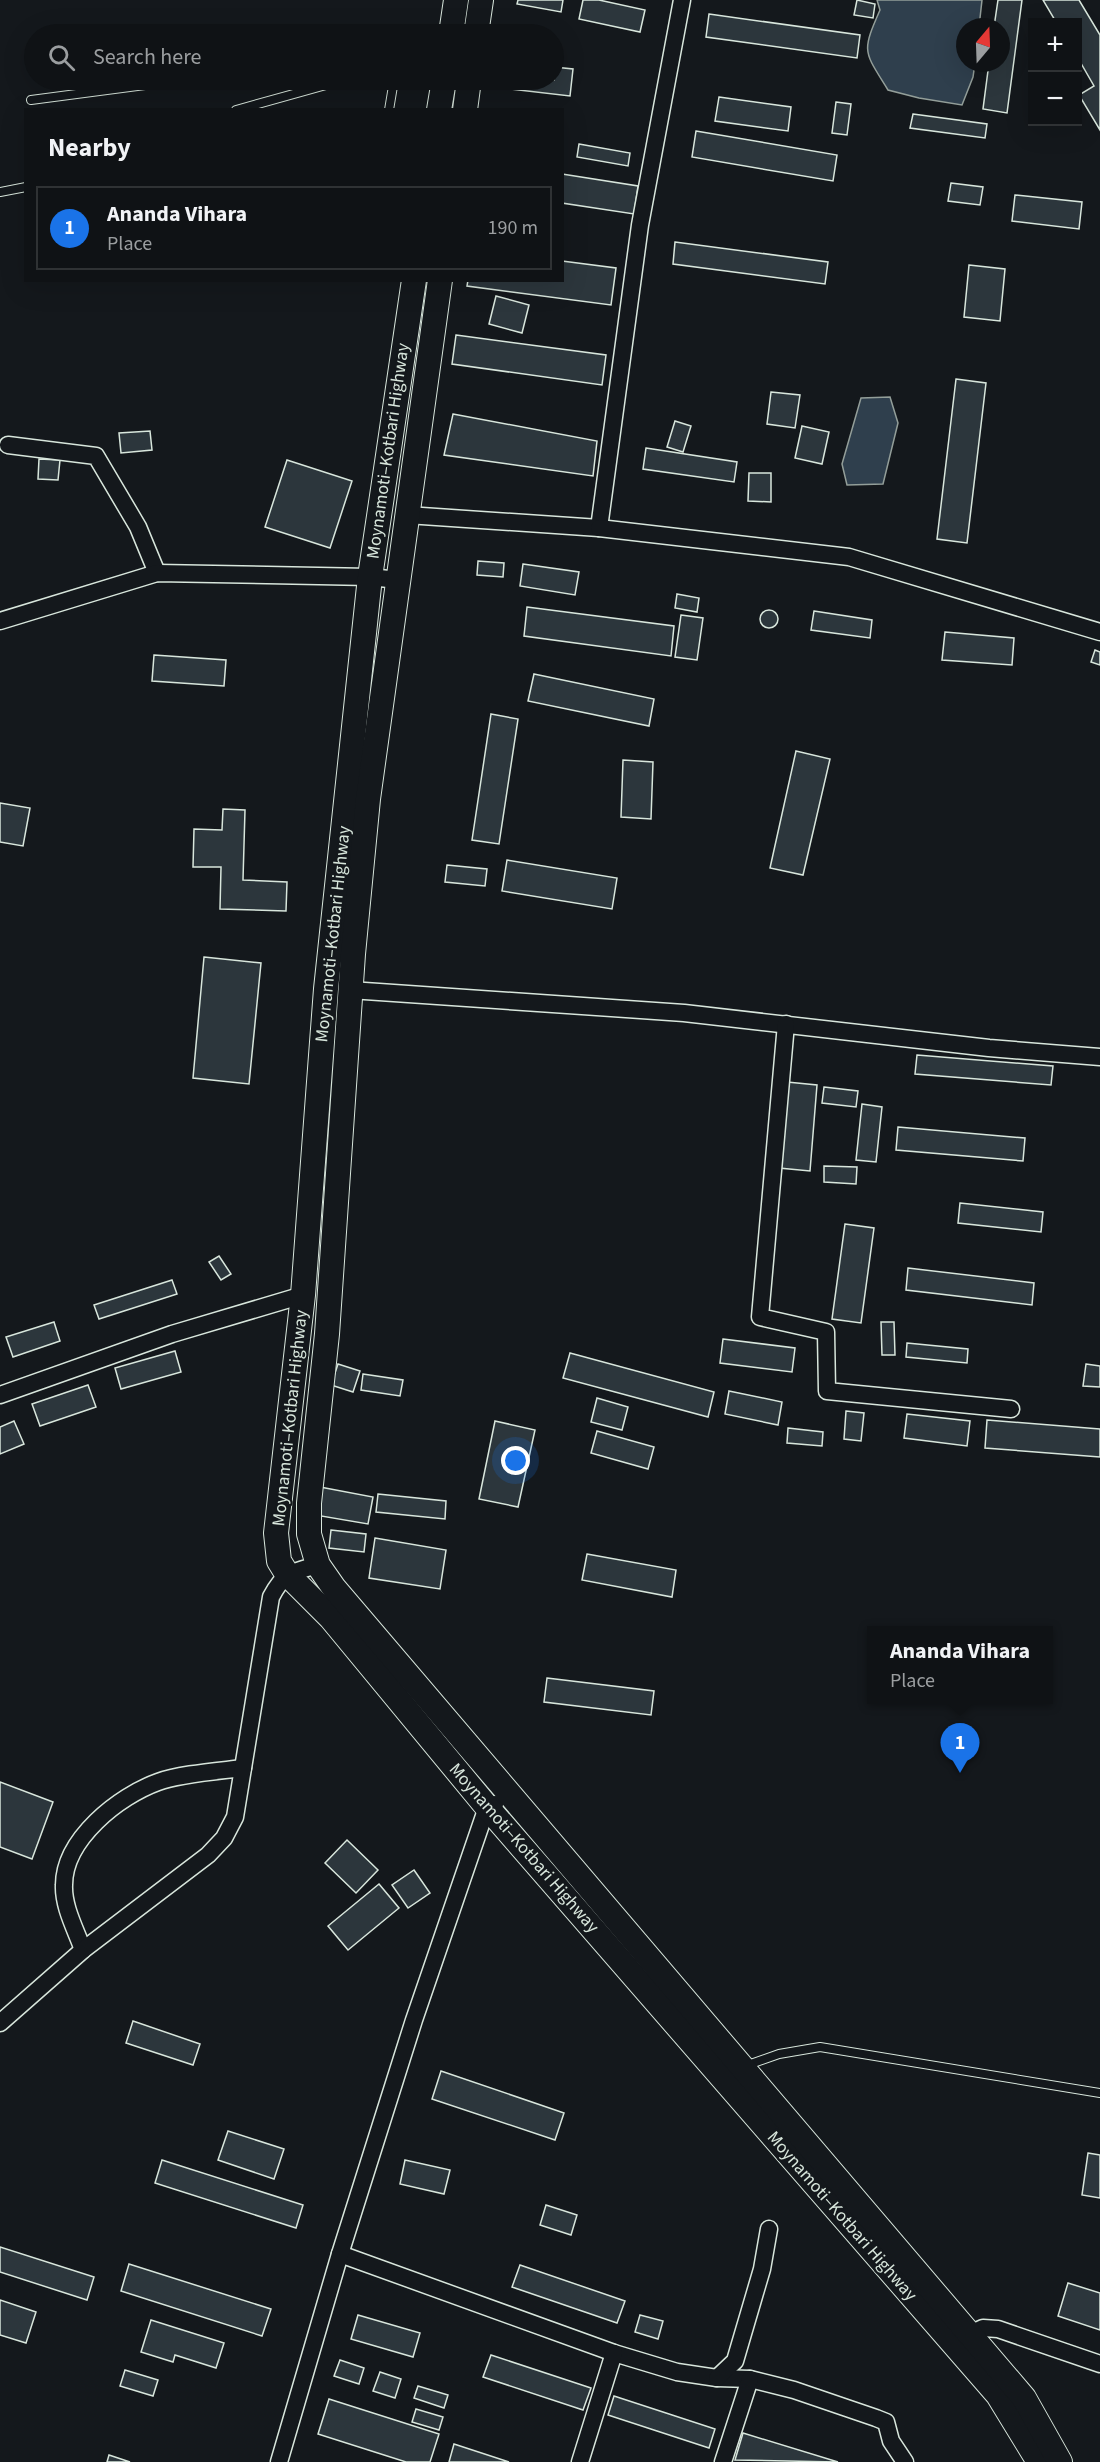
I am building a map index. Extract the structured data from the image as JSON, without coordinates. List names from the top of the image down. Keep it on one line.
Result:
{"streets":{"main road":["Moynamoti–Kotbari Highway"]},"north":"top","page":{"map_buttons":["+","−"],"search":"Search here","heading":"Nearby","list":[{"mark":"1","name":"Ananda Vihara","note":"Place","value":"190 m"}],"popup":["Ananda Vihara","Place"],"pins":"1"}}
